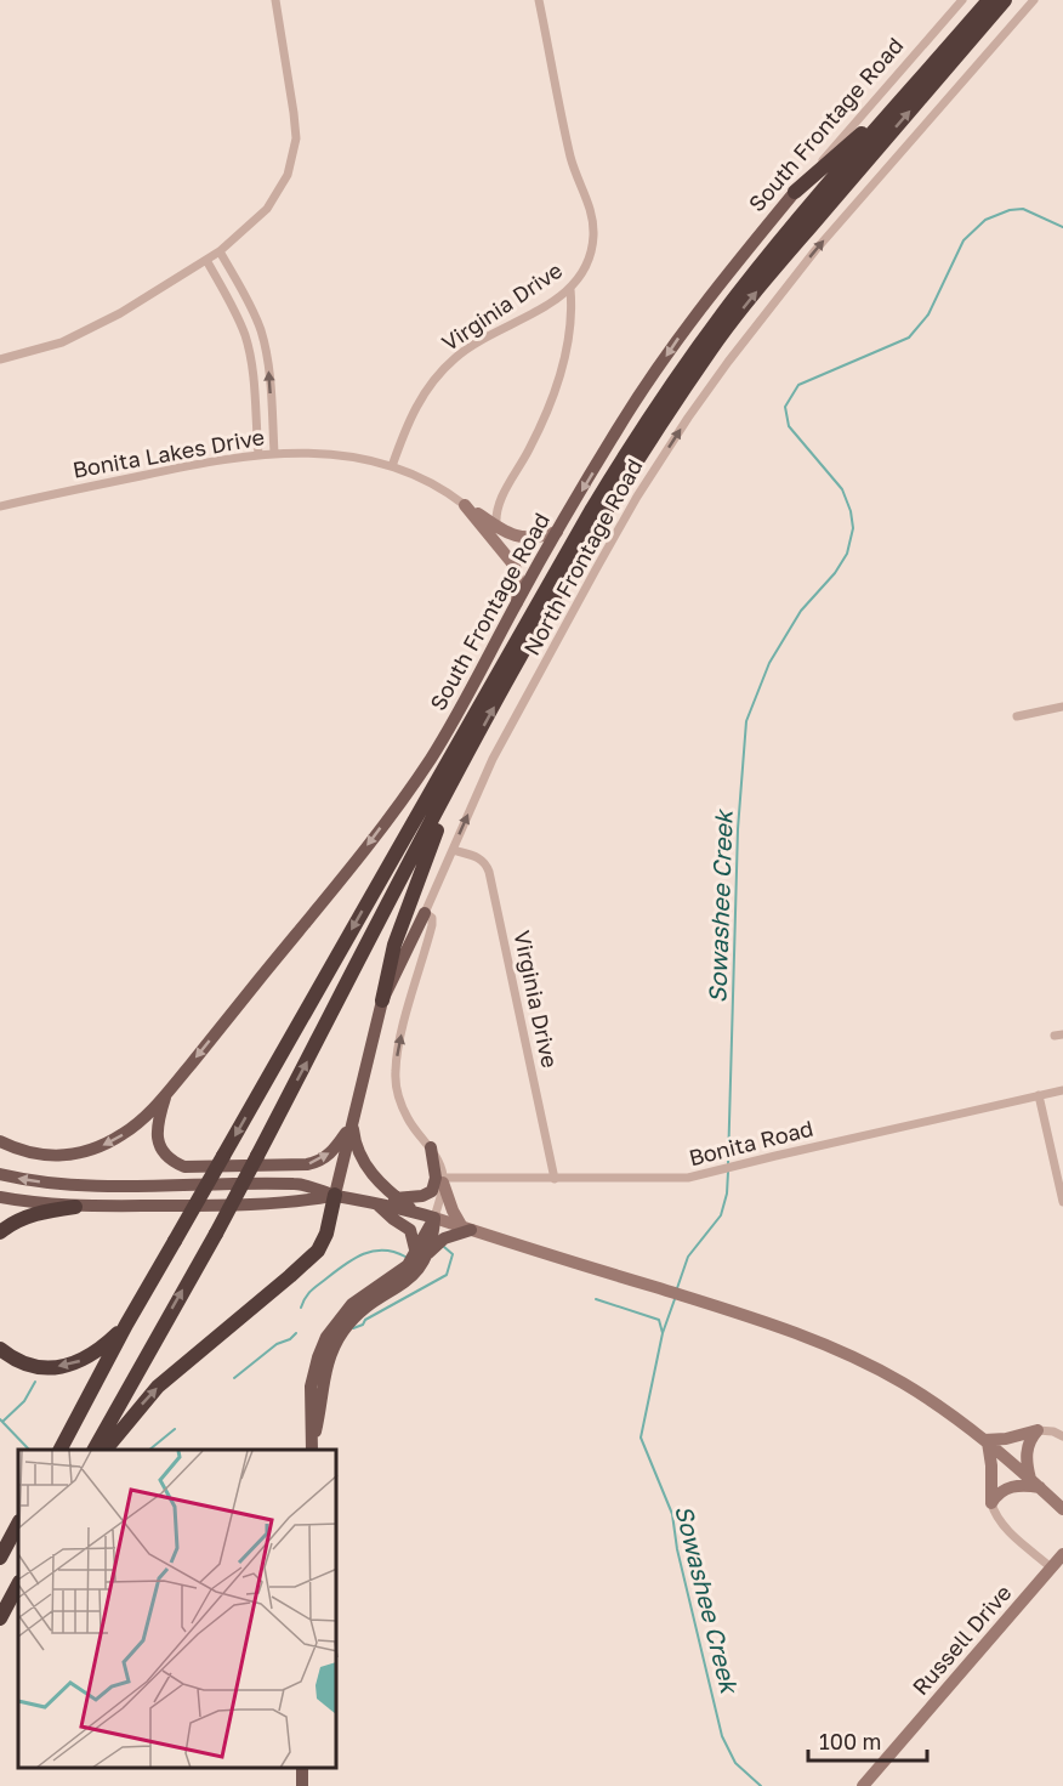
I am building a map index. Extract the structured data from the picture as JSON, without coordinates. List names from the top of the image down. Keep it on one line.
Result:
{"streets":{"main road":["South Frontage Road","Russell Drive"],"street":["Virginia Drive","Bonita Lakes Drive","North Frontage Road","Bonita Road"]},"crossings":[["Virginia Drive","Bonita Lakes Drive"],["Virginia Drive","North Frontage Road"],["Virginia Drive","Bonita Road"],["North Frontage Road","Bonita Road"]],"one_way":["South Frontage Road","North Frontage Road"],"water":["Sowashee Creek"],"scale_bar":"100 m"}
